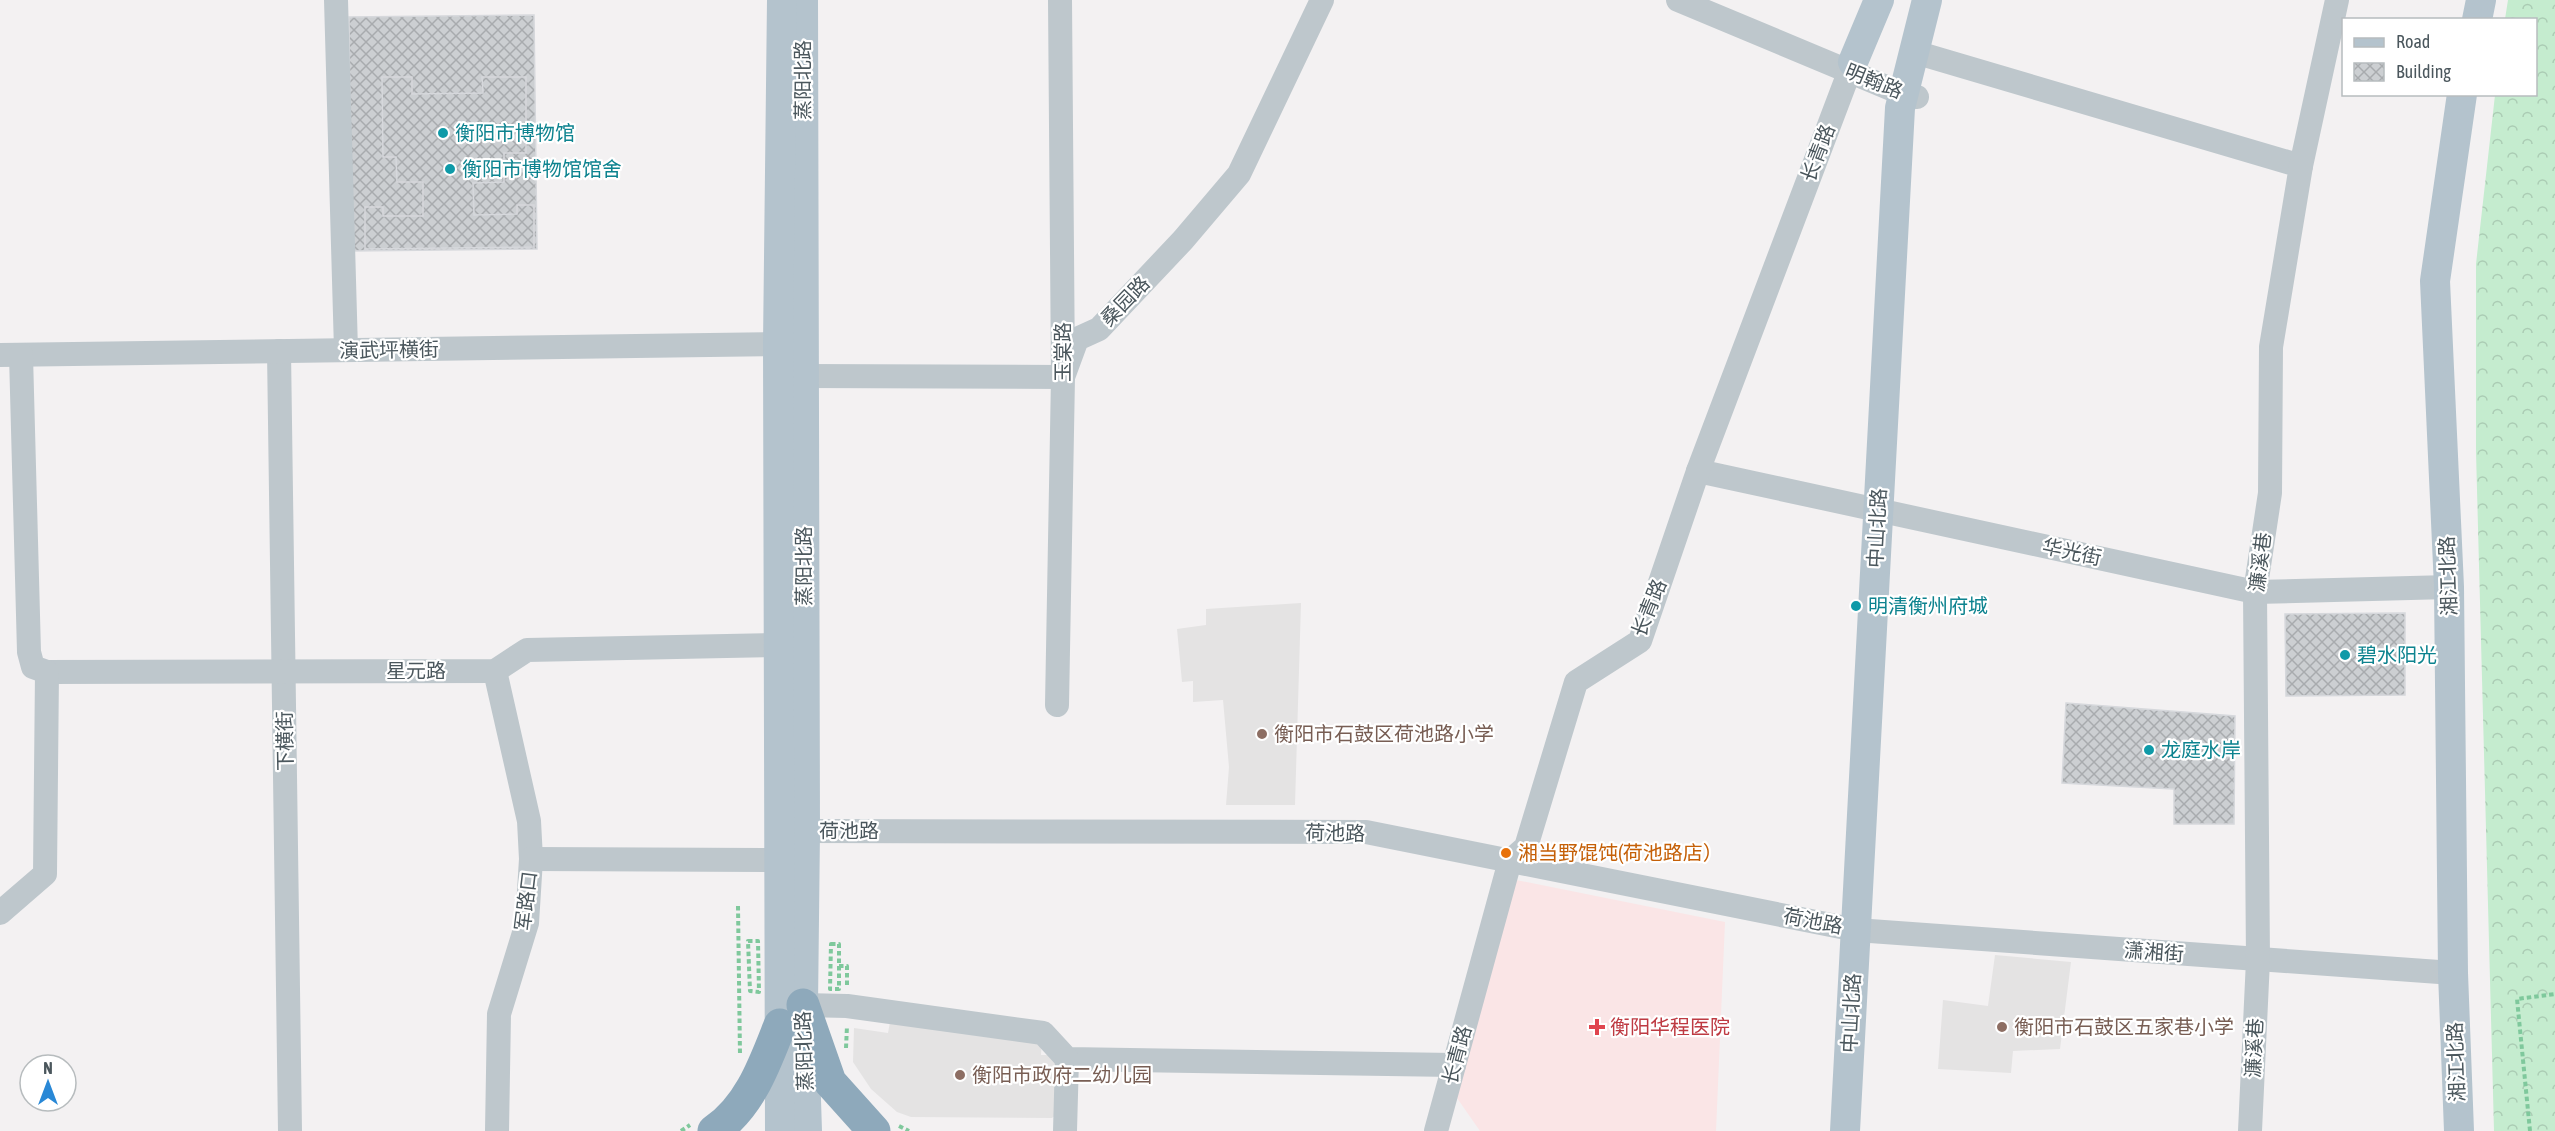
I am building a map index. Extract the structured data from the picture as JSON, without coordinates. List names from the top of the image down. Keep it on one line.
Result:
{"streets":{"main road":["蒸阳北路","中山北路","湘江北路"],"street":["明翰路","长青路","桑园路","演武坪横街","玉棠路","华光街","濂溪巷","星元路","下横街","荷池路","军路口","潇湘街"]},"crossings":[["蒸阳北路","演武坪横街"],["蒸阳北路","荷池路"],["明翰路","长青路"],["明翰路","中山北路"],["长青路","华光街"],["长青路","荷池路"],["桑园路","玉棠路"],["演武坪横街","下横街"],["中山北路","华光街"],["中山北路","荷池路"],["中山北路","潇湘街"],["华光街","濂溪巷"],["华光街","湘江北路"],["濂溪巷","潇湘街"],["湘江北路","潇湘街"],["星元路","下横街"],["星元路","军路口"],["荷池路","潇湘街"]],"places":{"other":["衡阳市博物馆","衡阳市博物馆馆舍","明清衡州府城","碧水阳光","衡阳市石鼓区荷池路小学","龙庭水岸","湘当野馄饨(荷池路店）","衡阳市石鼓区五家巷小学","衡阳市政府二幼儿园"],"health":["衡阳华程医院"]},"legend":["Road","Building"],"north":"top"}
